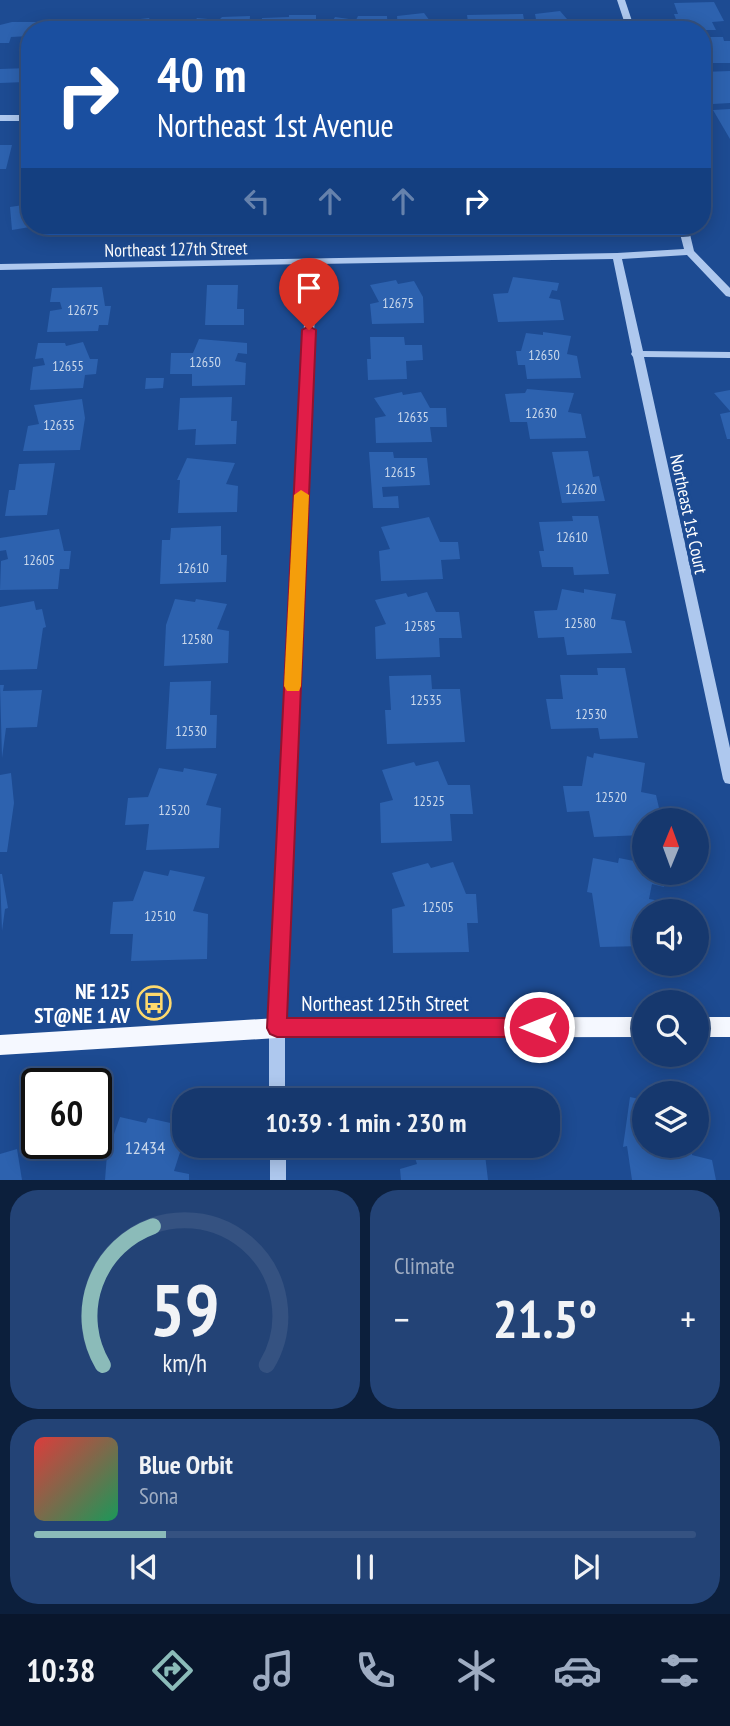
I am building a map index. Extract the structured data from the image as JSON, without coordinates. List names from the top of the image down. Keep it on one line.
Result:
{"streets":{"main road":["Northeast 125th Street"],"street":["Northeast 127th Street","Northeast 1st Court"]},"crossings":[["Northeast 127th Street","Northeast 1st Court"]],"places":{"bus stop":["NE 125 ST@NE 1 AV"]},"house_numbers":["12675","12675","12650","12650","12655","12630","12635","12635","12615","12620","12610","12605","12610","12580","12585","12580","12535","12530","12530","12520","12525","12520","12505","12510","12434"],"north":"top","page":{"turn":["40 m","Northeast 1st Avenue"],"limit":"60","trip":"10:39 · 1 min · 230 m","tile":"Climate","heat":["−","21.5°","+"],"song":["Blue Orbit","Sona"],"tabs":"10:38","gauge":["59","km/h"]}}
